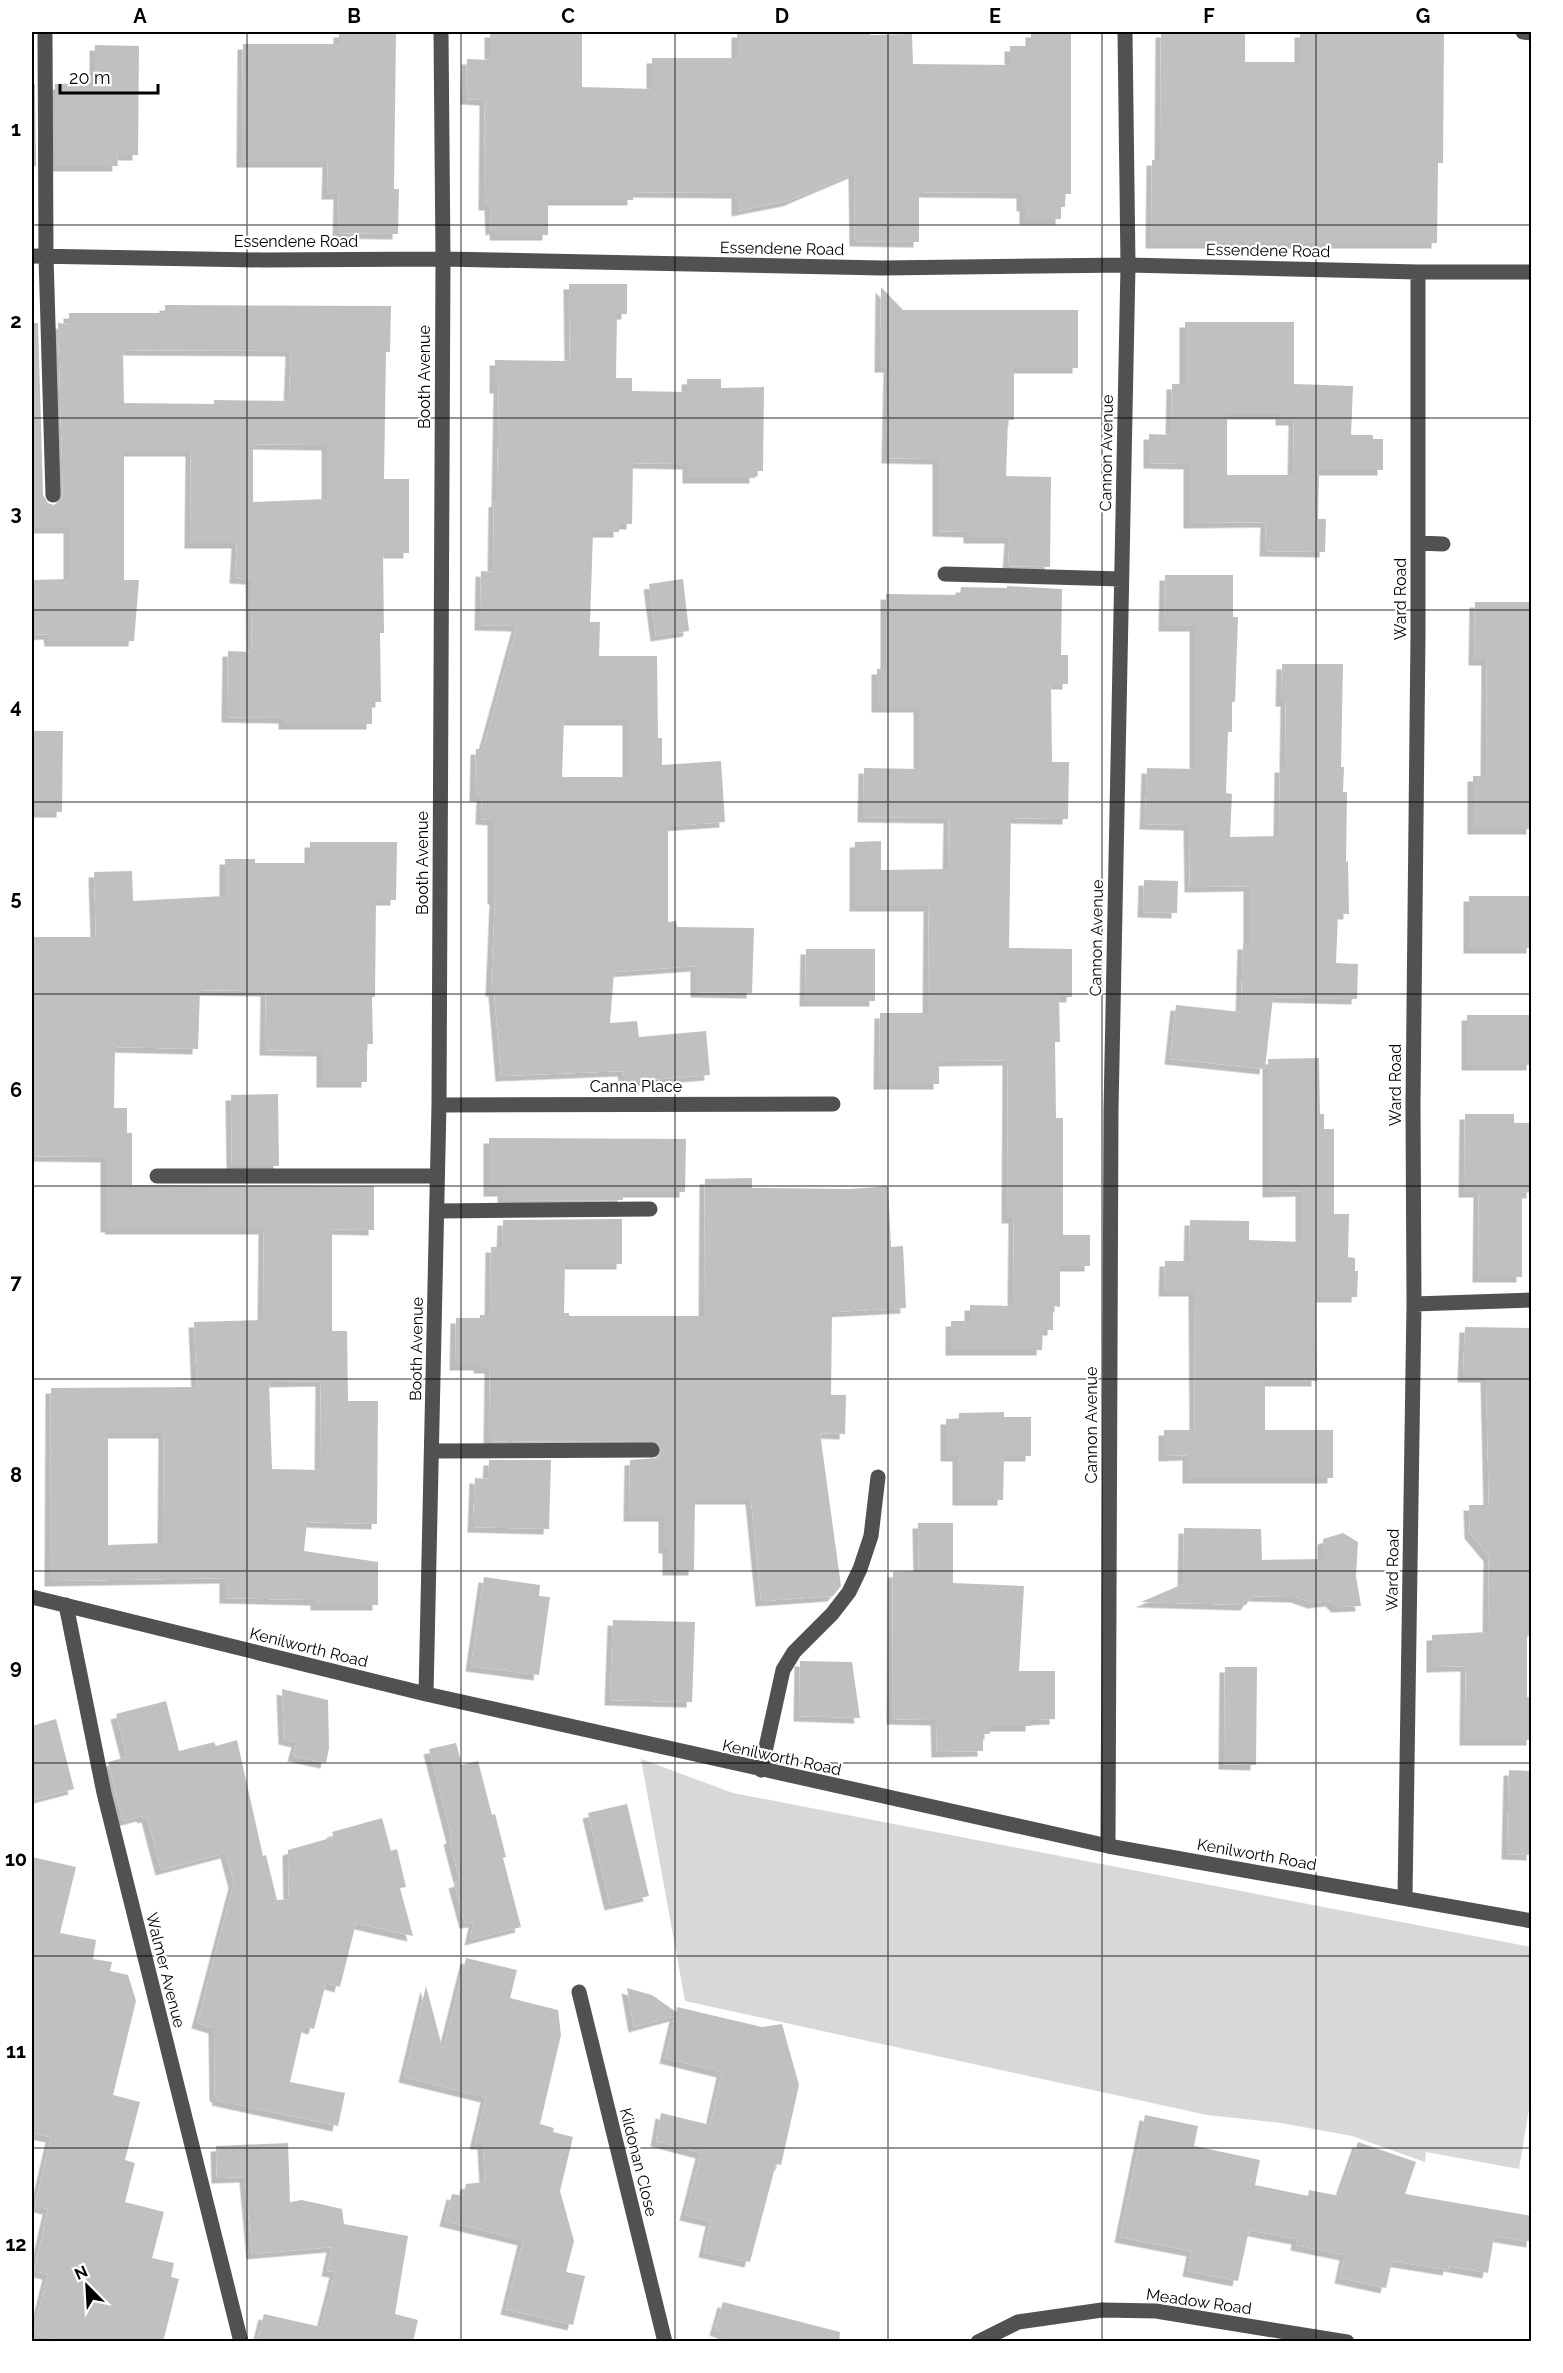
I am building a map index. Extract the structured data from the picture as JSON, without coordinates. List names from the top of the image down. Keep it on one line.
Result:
{"streets":{"street":["Essendene Road","Booth Avenue","Cannon Avenue","Ward Road","Canna Place","Kenilworth Road","Walmer Avenue","Kildonan Close","Meadow Road"]},"crossings":[["Essendene Road","Booth Avenue"],["Essendene Road","Cannon Avenue"],["Essendene Road","Ward Road"],["Booth Avenue","Canna Place"],["Booth Avenue","Kenilworth Road"],["Cannon Avenue","Kenilworth Road"],["Ward Road","Kenilworth Road"],["Kenilworth Road","Walmer Avenue"]],"scale_bar":"20 m","north":"top left","grid":{"columns":["A","B","C","D","E","F","G"],"rows":["1","2","3","4","5","6","7","8","9","10","11","12"]}}
